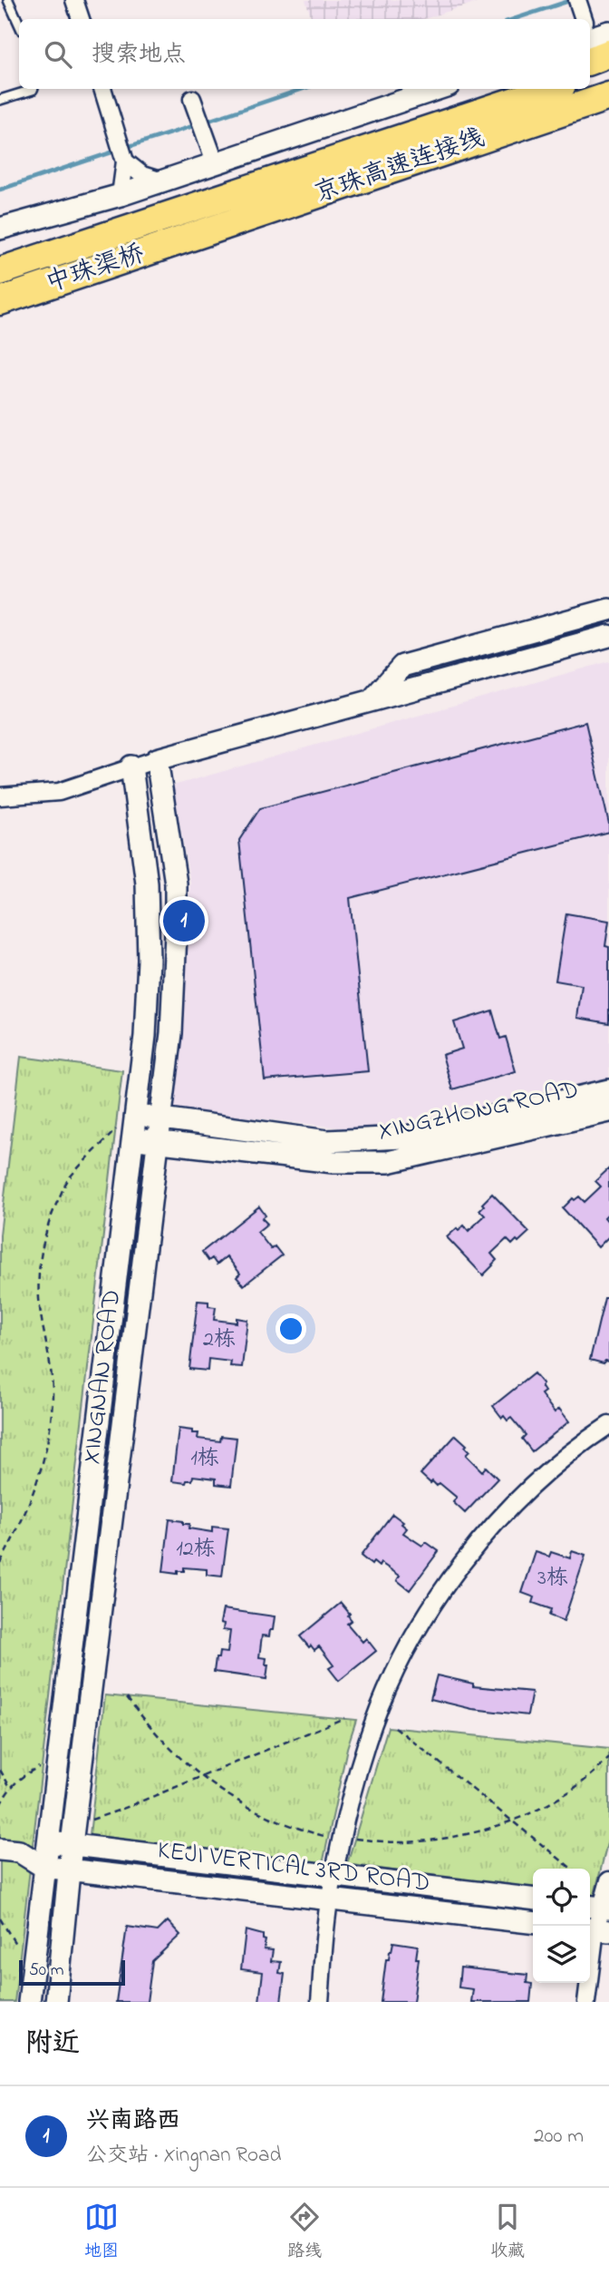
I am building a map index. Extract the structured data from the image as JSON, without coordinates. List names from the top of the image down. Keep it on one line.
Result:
{"streets":{"highway":["京珠高速连接线","中珠渠桥"],"street":["XINGZHONG ROAD","XINGNAN ROAD","KEJI VERTICAL 3RD ROAD"]},"crossings":[["京珠高速连接线","中珠渠桥"],["XINGZHONG ROAD","XINGNAN ROAD"],["XINGNAN ROAD","KEJI VERTICAL 3RD ROAD"]],"house_numbers":["2栋","1栋","12栋","3栋"],"scale_bar":"50 m","page":{"search":"搜索地点","pins":"1","scale":"50 m","heading":"附近","list":[{"mark":"1","name":"兴南路西","note":"公交站 · Xingnan Road","value":"200 m"}],"nav":["地图","路线","收藏"]}}
